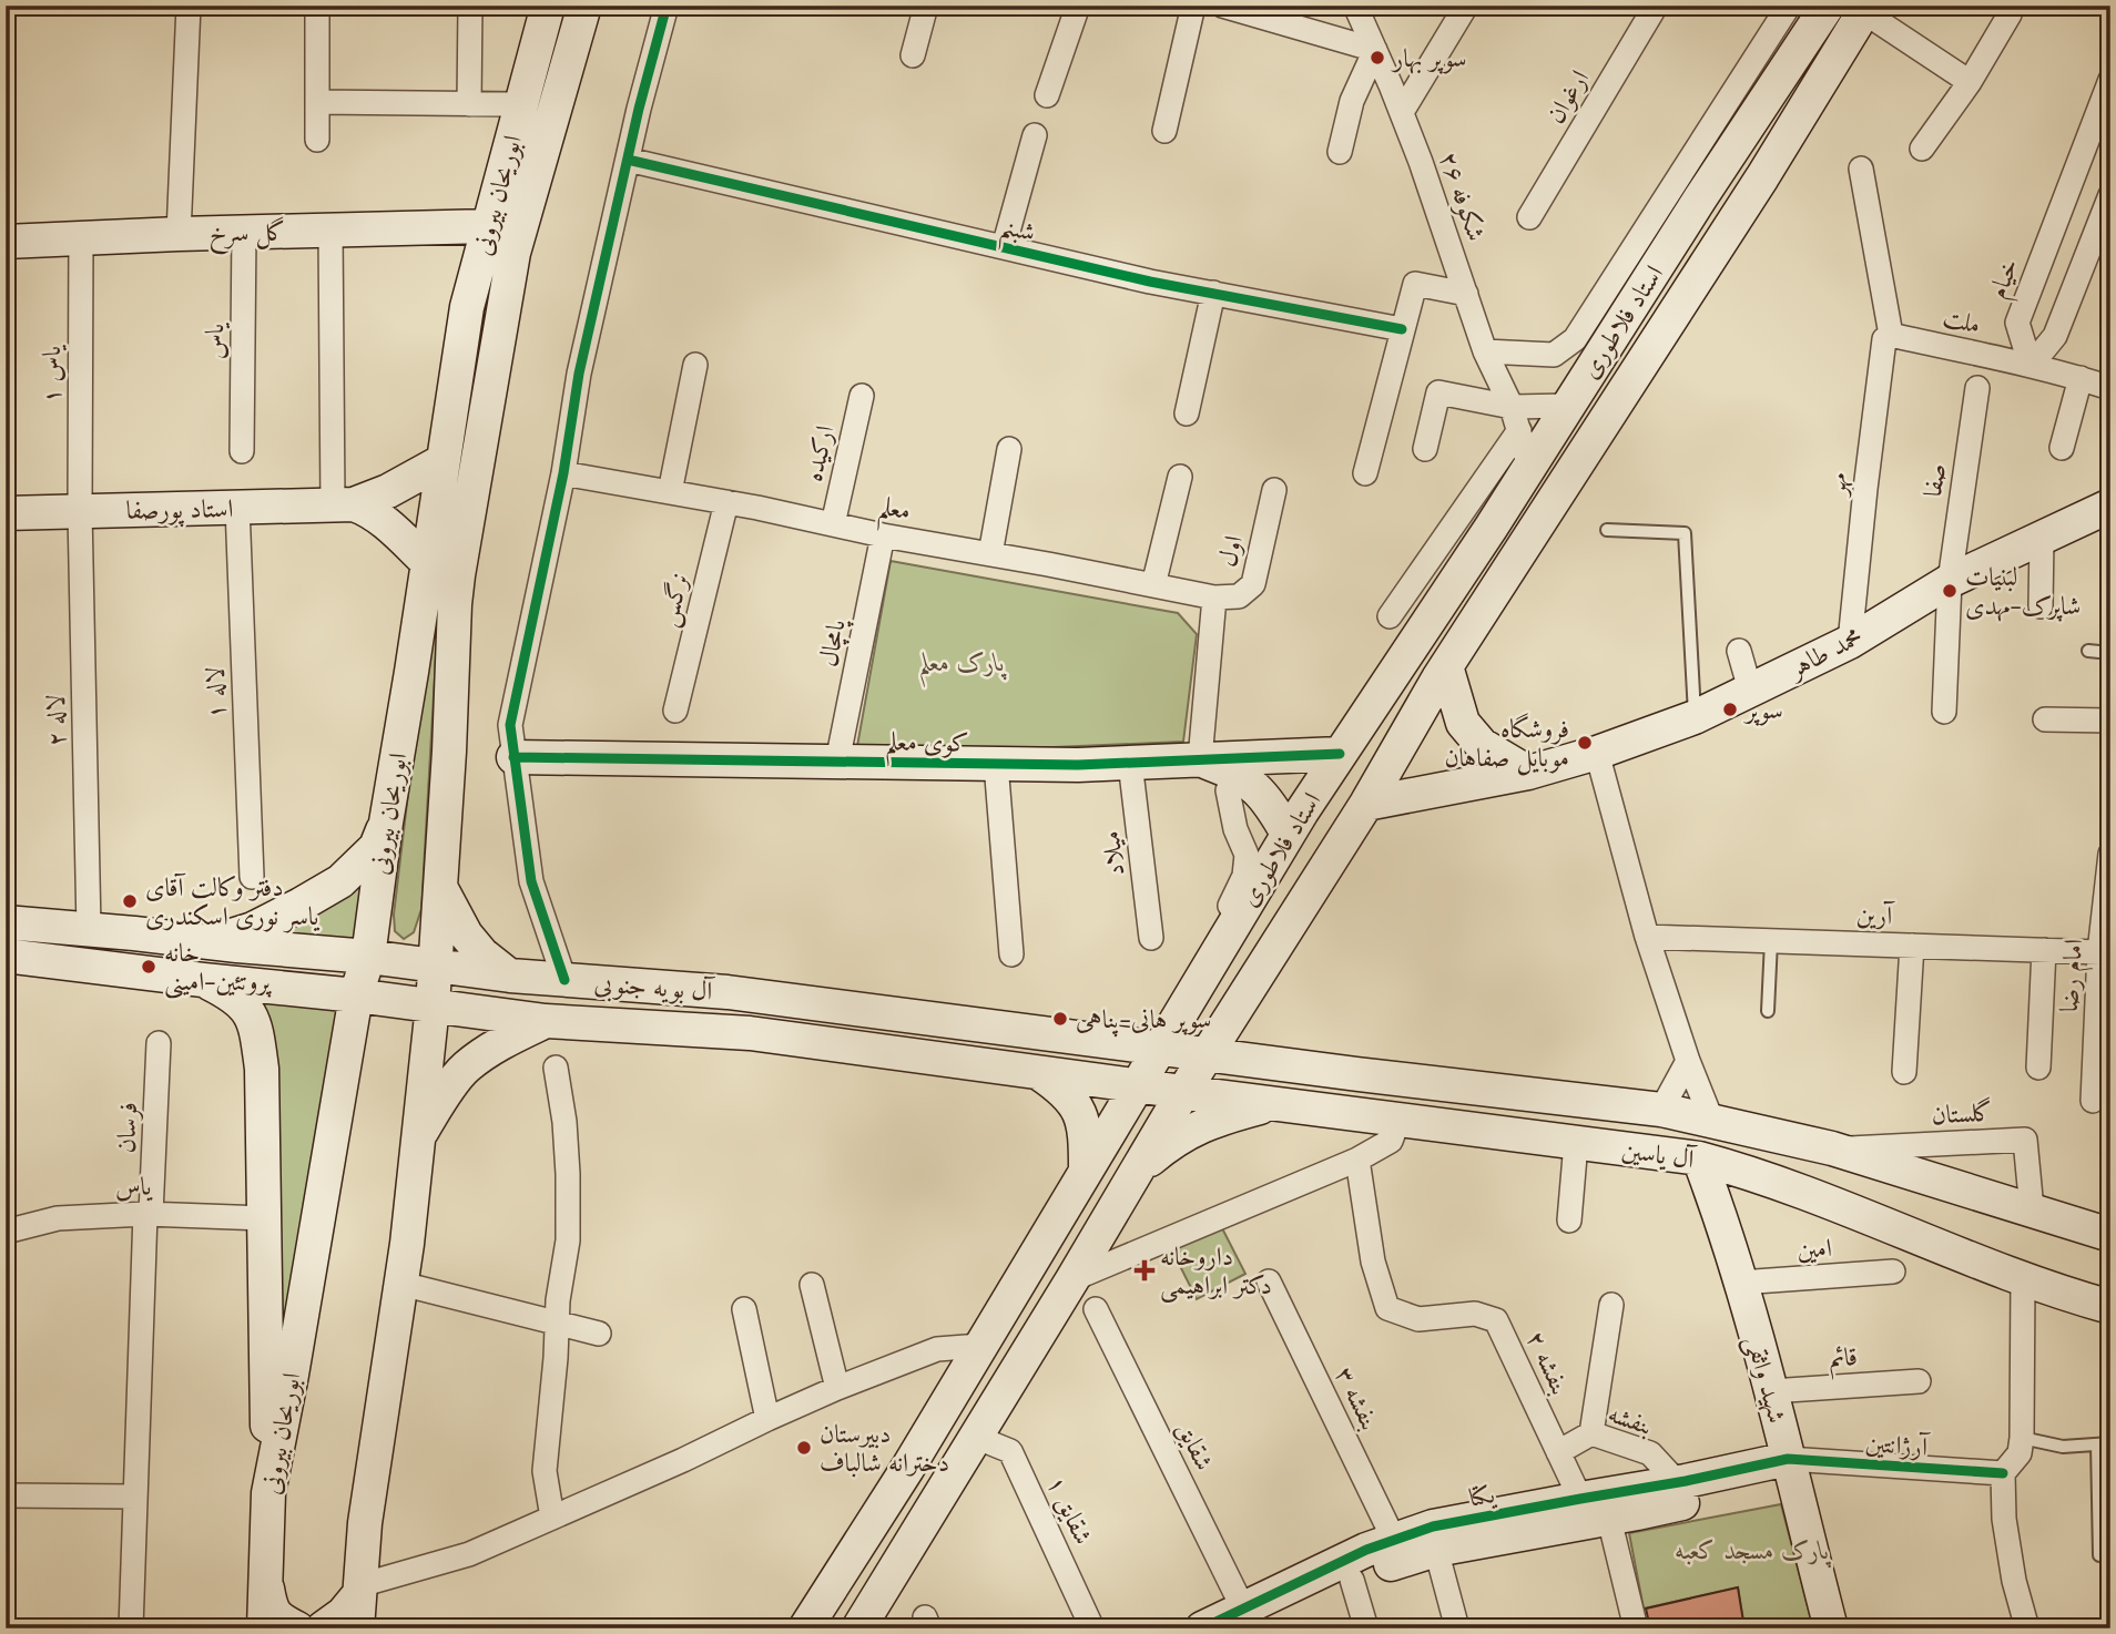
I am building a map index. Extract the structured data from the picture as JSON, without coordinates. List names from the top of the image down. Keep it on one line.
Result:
{"streets":{"main road":["ابوریحان بیرونی","گل سرخ","استاد فلاطوری","استاد پورصفا","محمد طاهر","کوی معلم","آل بویه جنوبی","آل یاسین","شهید واثقی","یکتا"],"street":["ارغوان","شکوفه ۲۶","شبنم","خیام","ملت","یاس","یاس ۱","ارکیده","صفا","مهر","معلم","اول","نرگس","پامچال","لاله ۱","لاله ۲","میلاد","آرین","امام رضا","گلستان","فرسان","امین","قائم","بنفشه ۲","بنفشه ۳","بنفشه","آرژانتین","شقایق","شقایق ۱"]},"crossings":[["ابوریحان بیرونی","گل سرخ"],["ابوریحان بیرونی","آل بویه جنوبی"],["شکوفه ۲۶","استاد فلاطوری"],["گل سرخ","یاس"],["گل سرخ","یاس ۱"],["خیام","ملت"],["ملت","مهر"],["استاد فلاطوری","محمد طاهر"],["استاد فلاطوری","کوی معلم"],["استاد فلاطوری","آل بویه جنوبی"],["استاد فلاطوری","آل یاسین"],["استاد فلاطوری","شقایق ۱"],["یاس","فرسان"],["یاس ۱","استاد پورصفا"],["یاس ۱","لاله ۲"],["ارکیده","معلم"],["صفا","محمد طاهر"],["مهر","محمد طاهر"],["معلم","اول"],["معلم","نرگس"],["معلم","پامچال"],["استاد پورصفا","لاله ۱"],["استاد پورصفا","لاله ۲"],["پامچال","کوی معلم"],["لاله ۲","آل بویه جنوبی"],["کوی معلم","میلاد"],["آرین","امام رضا"],["آل بویه جنوبی","آل یاسین"],["گلستان","آل یاسین"],["آل یاسین","شهید واثقی"],["امین","شهید واثقی"],["قائم","شهید واثقی"],["بنفشه ۲","بنفشه"],["بنفشه ۲","یکتا"],["شهید واثقی","آرژانتین"],["شهید واثقی","یکتا"],["بنفشه ۳","یکتا"],["بنفشه","یکتا"],["آرژانتین","یکتا"],["شقایق","یکتا"]],"parks":["پارک معلم","پارک مسجد کعبه"],"places":{"other":["سوپر بهار","لبنیات شاپرک-مهدی","سوپر","فروشگاه موبایل صفاهان","دفتر وکالت آقای یاسر نوری اسکندری","خانه پروتئین-امینی","سوپر هانی-پناهی","دبیرستان دخترانه شالباف"],"health":["داروخانه دکتر ابراهیمی"]}}
